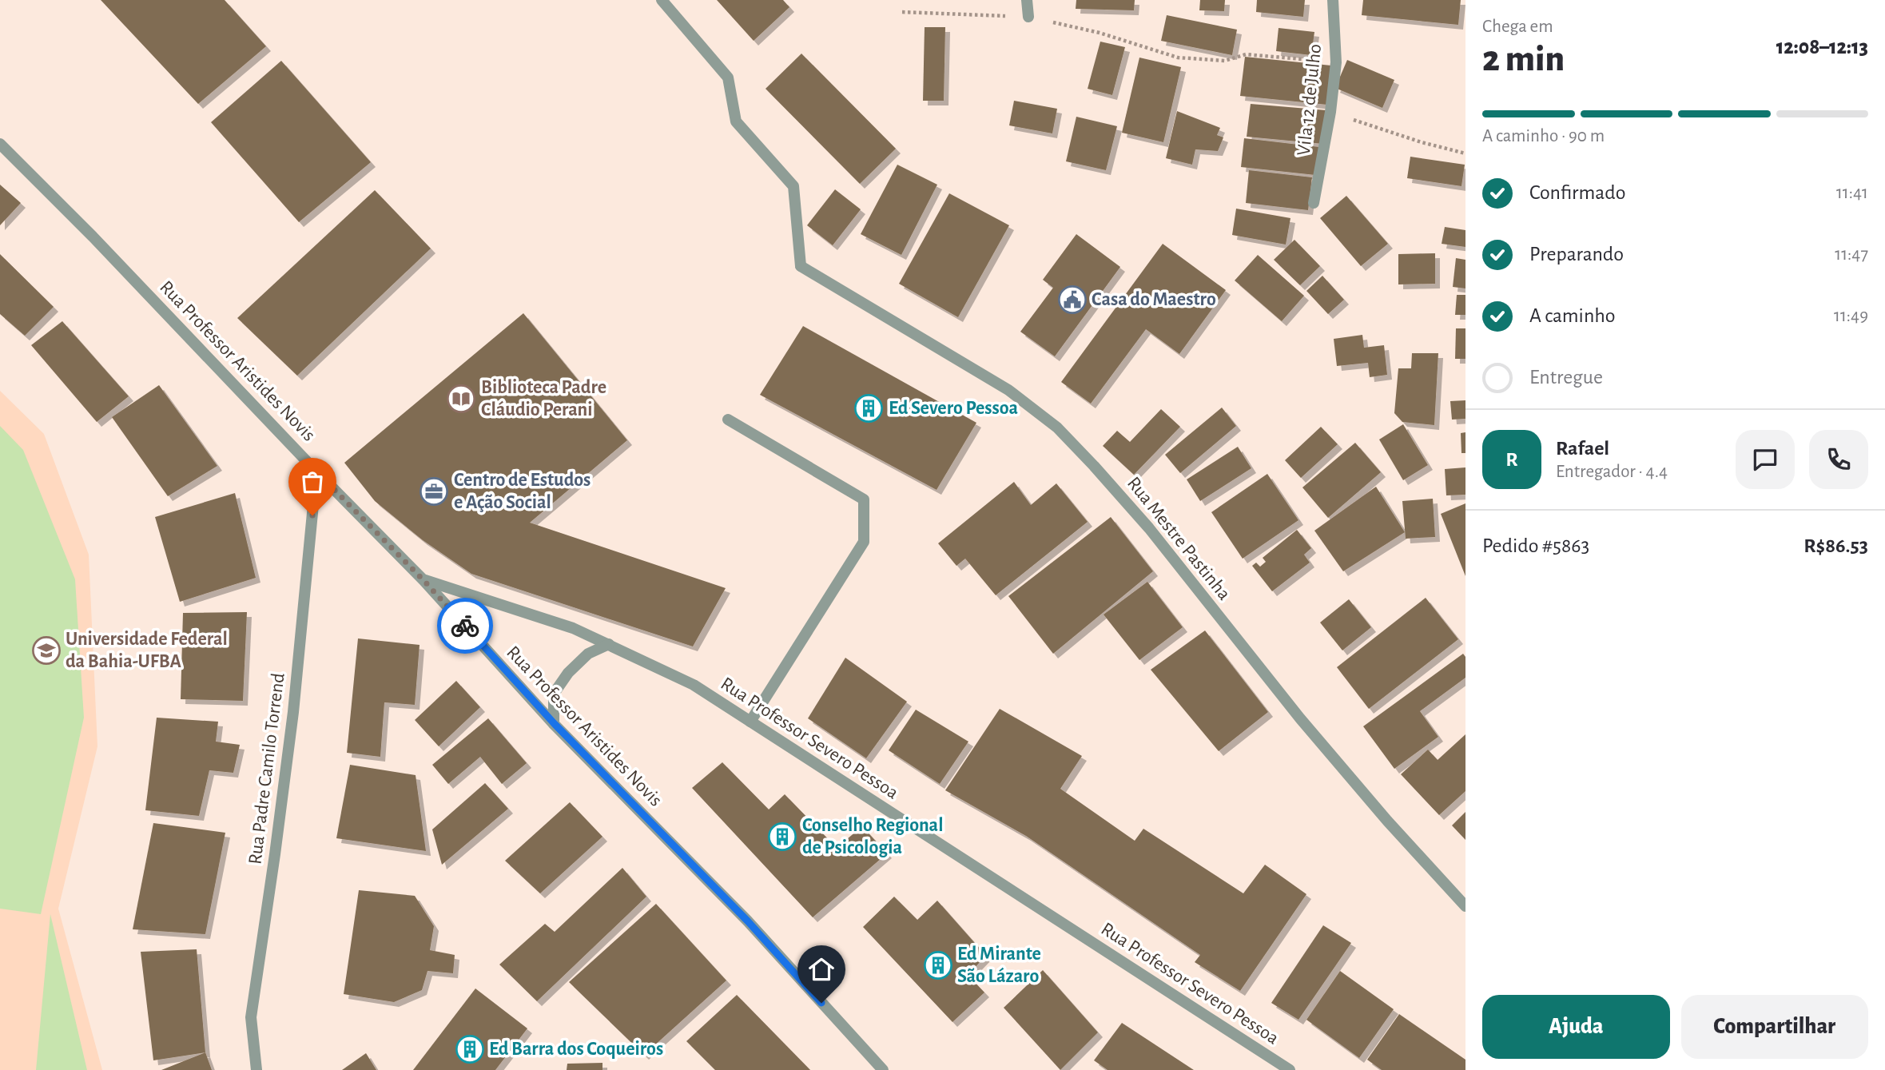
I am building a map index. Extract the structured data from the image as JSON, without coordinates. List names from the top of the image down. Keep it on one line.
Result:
{"streets":{"street":["Vila 12 de Julho","Rua Professor Aristides Novis","Rua Mestre Pastinha","Rua Professor Severo Pessoa","Rua Padre Camilo Torrend"]},"crossings":[["Rua Professor Aristides Novis","Rua Professor Severo Pessoa"],["Rua Professor Aristides Novis","Rua Padre Camilo Torrend"]],"places":{"public building":["Casa do Maestro"],"library":["Biblioteca Padre Cláudio Perani"],"building":["Ed Severo Pessoa","Conselho Regional de Psicologia","Ed Mirante São Lázaro","Ed Barra dos Coqueiros"],"office":["Centro de Estudos e Ação Social"],"school or university":["Universidade Federal da Bahia-UFBA"]},"page":{"heading":["2 min","Chega em","12:08–12:13"],"panel":["Rafael","Entregador · 4.4","Pedido #5863","R$86.53"],"bar":"A caminho · 90 m","list":[["Confirmado","11:41"],["Preparando","11:47"],["A caminho","11:49"],"Entregue"],"round":"R","buttons":["Ajuda","Compartilhar"]}}
